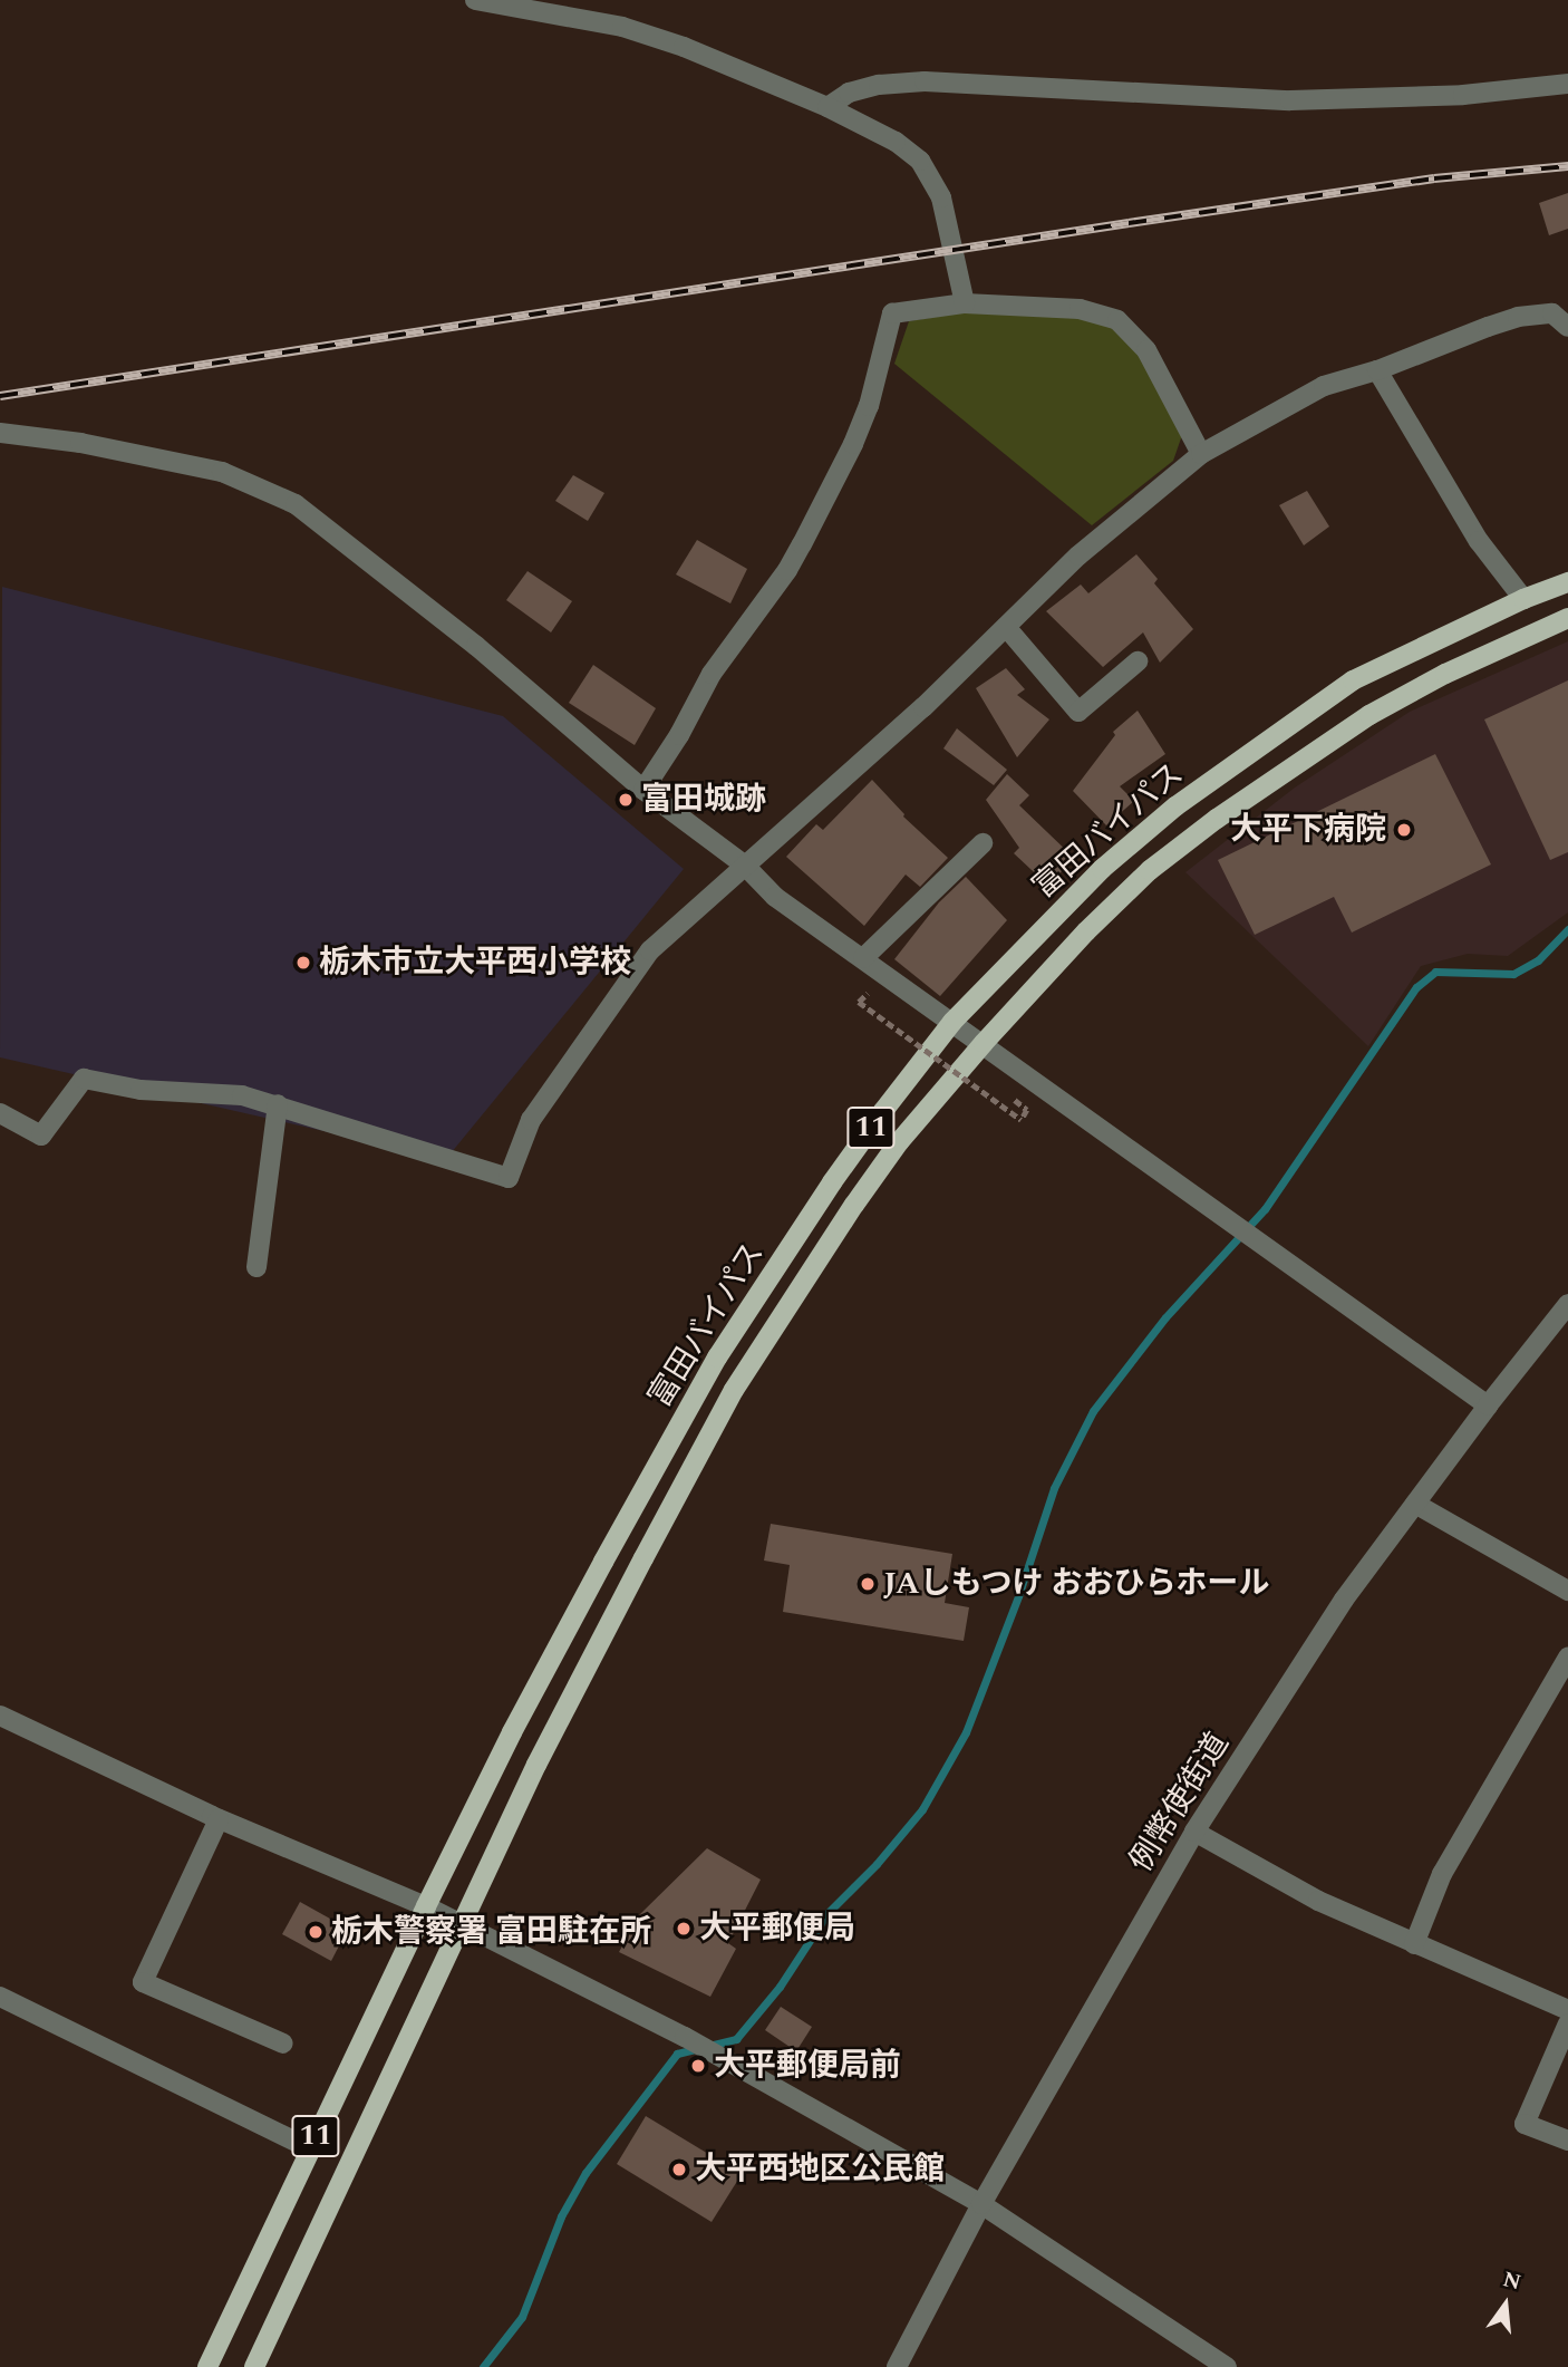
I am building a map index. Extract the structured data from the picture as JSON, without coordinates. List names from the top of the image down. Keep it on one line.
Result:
{"streets":{"main road":["富田バイパス","11"],"street":["例幣使街道"]},"places":["富田城跡","大平下病院","栃木市立大平西小学校","JAしもつけ おおひらホール","大平郵便局","栃木警察署 富田駐在所","大平郵便局前","大平西地区公民館"],"north":"top"}
